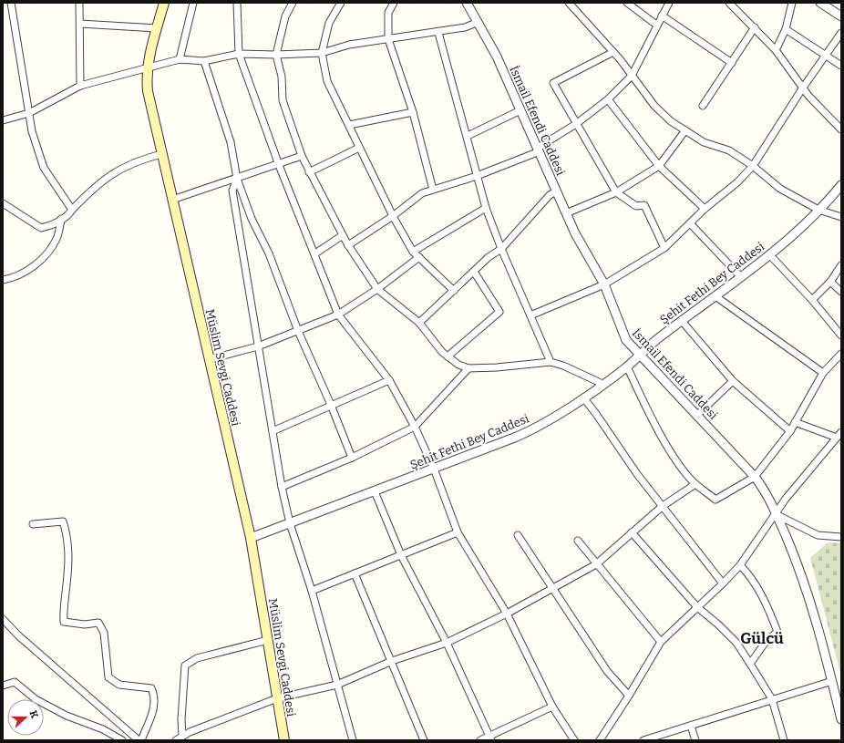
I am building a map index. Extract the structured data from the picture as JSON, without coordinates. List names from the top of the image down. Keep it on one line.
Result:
{"streets":{"main road":["Müslim Sevgi Caddesi"],"street":["İsmail Efendi Caddesi","Şehit Fethi Bey Caddesi"]},"crossings":[["İsmail Efendi Caddesi","Şehit Fethi Bey Caddesi"],["Şehit Fethi Bey Caddesi","Müslim Sevgi Caddesi"]],"districts":["Gülcü"],"north":"right"}
